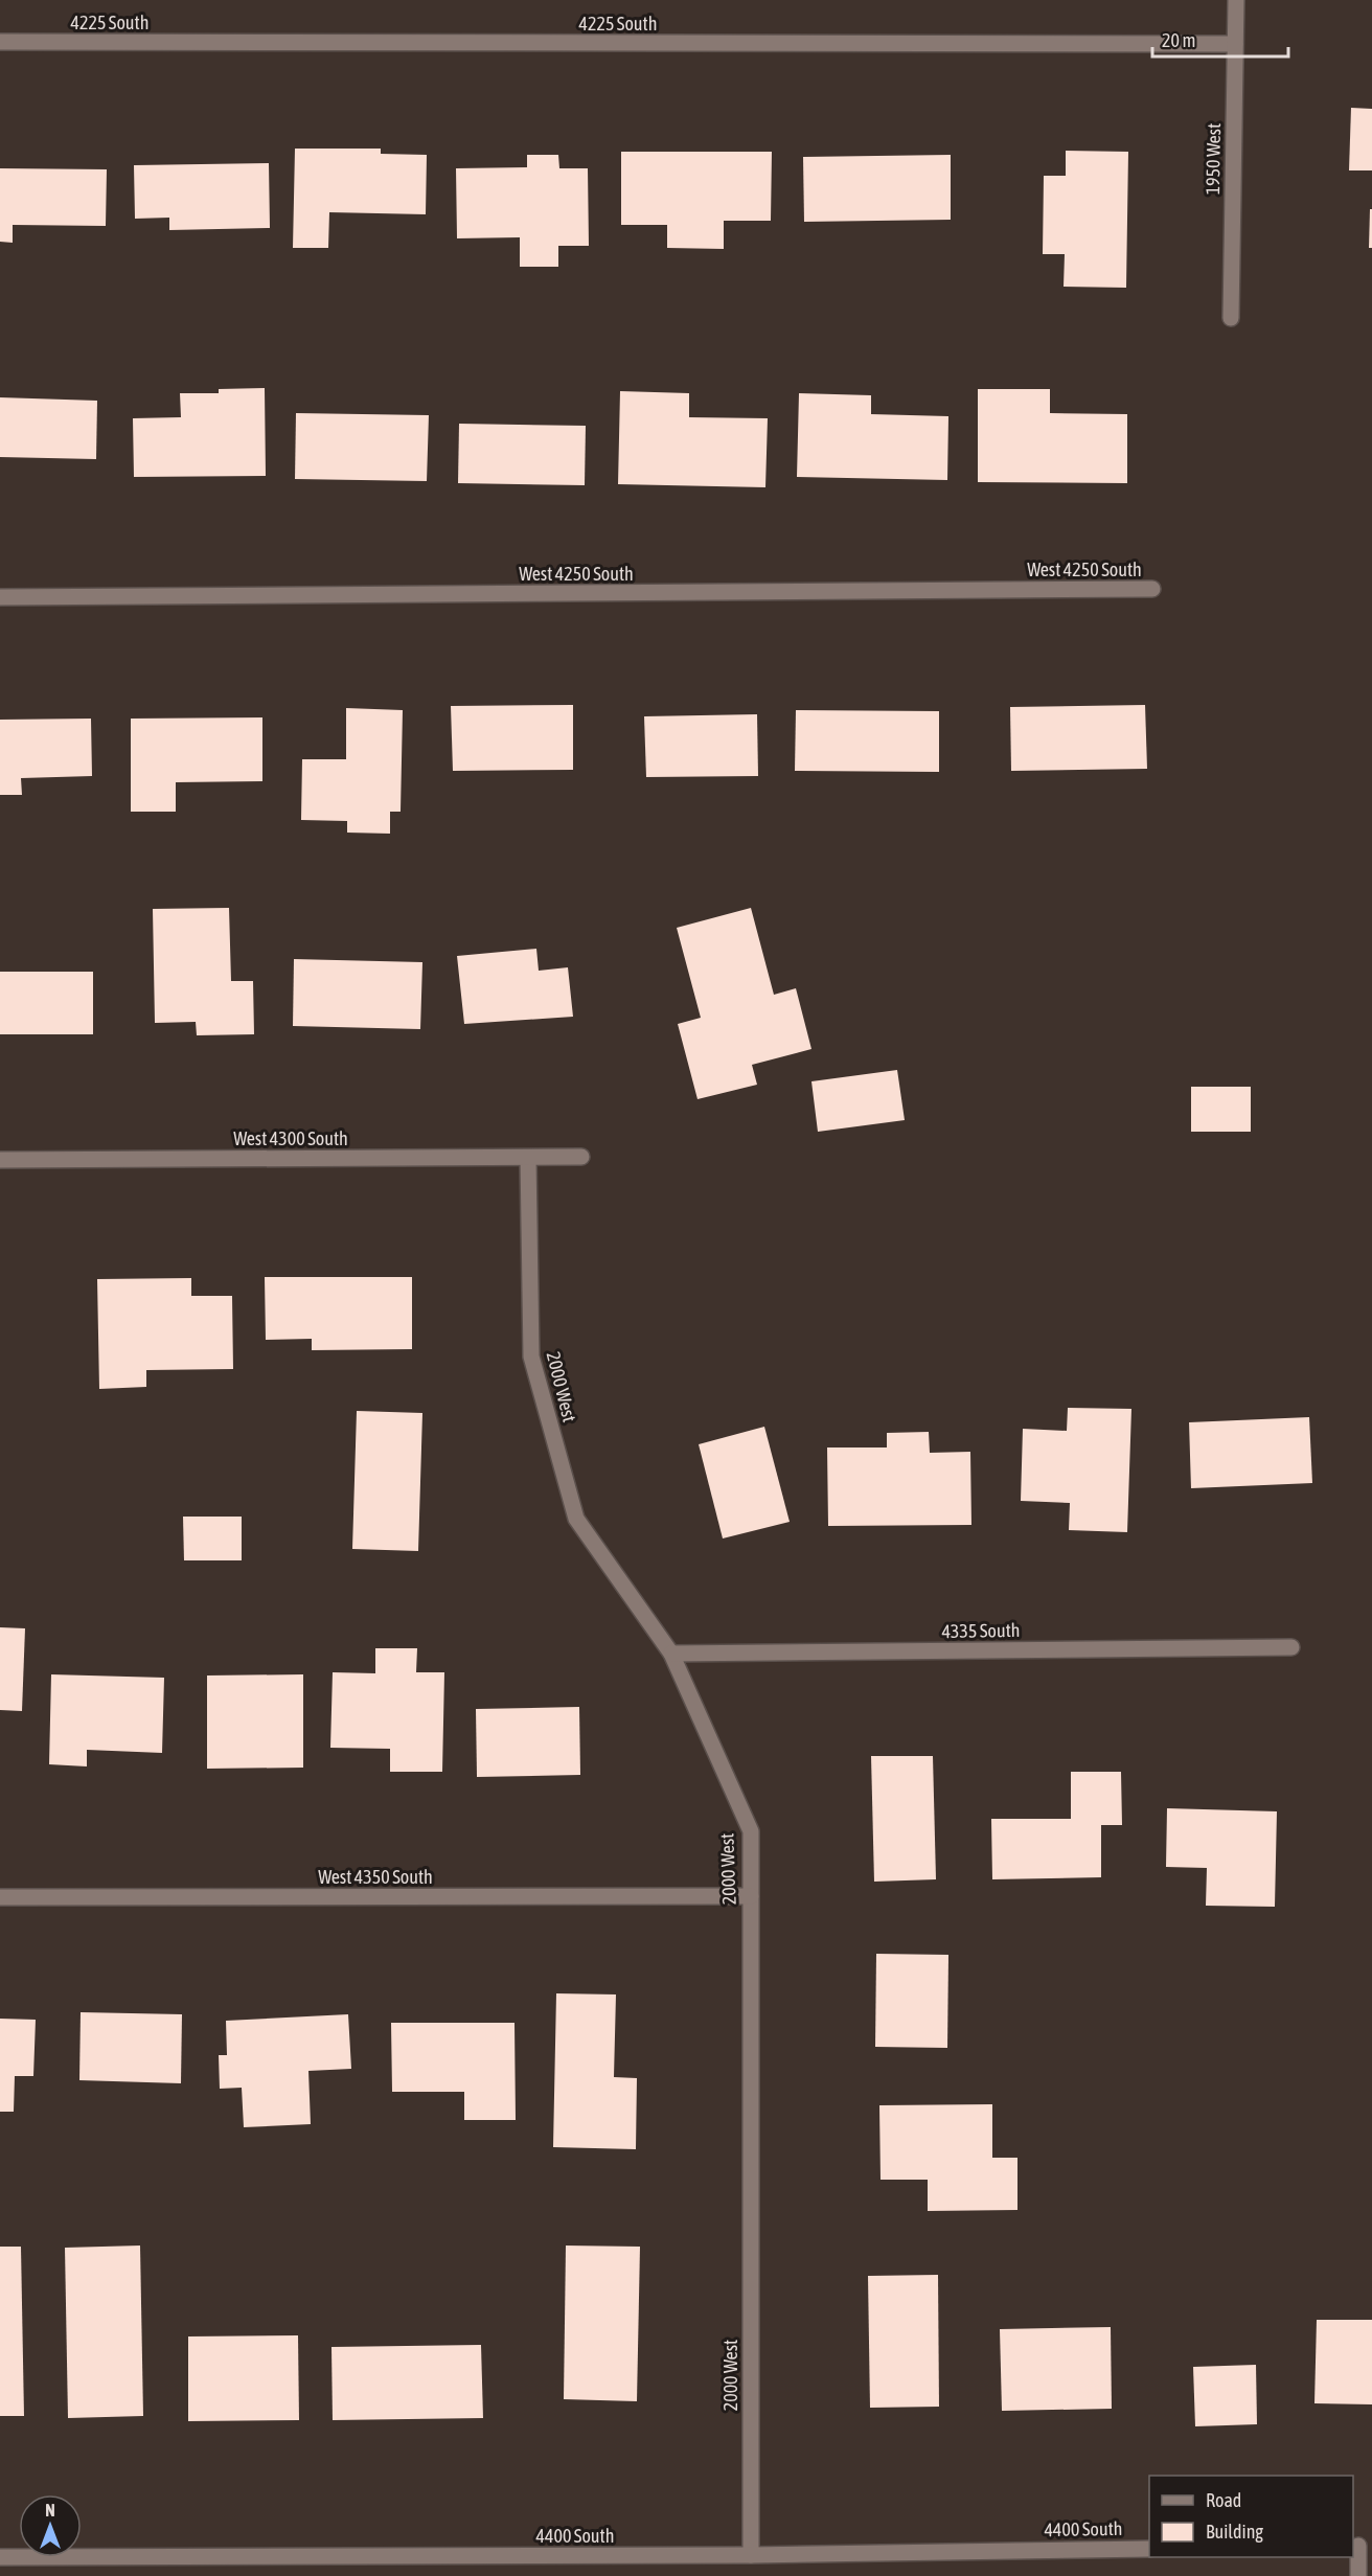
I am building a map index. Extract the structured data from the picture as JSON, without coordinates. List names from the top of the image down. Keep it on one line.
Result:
{"streets":{"street":["4225 South","1950 West","West 4250 South","West 4300 South","2000 West","4335 South","West 4350 South","4400 South"]},"crossings":[["4225 South","1950 West"],["West 4300 South","2000 West"],["2000 West","4335 South"],["2000 West","West 4350 South"],["2000 West","4400 South"]],"legend":["Road","Building"],"scale_bar":"20 m","north":"top"}
